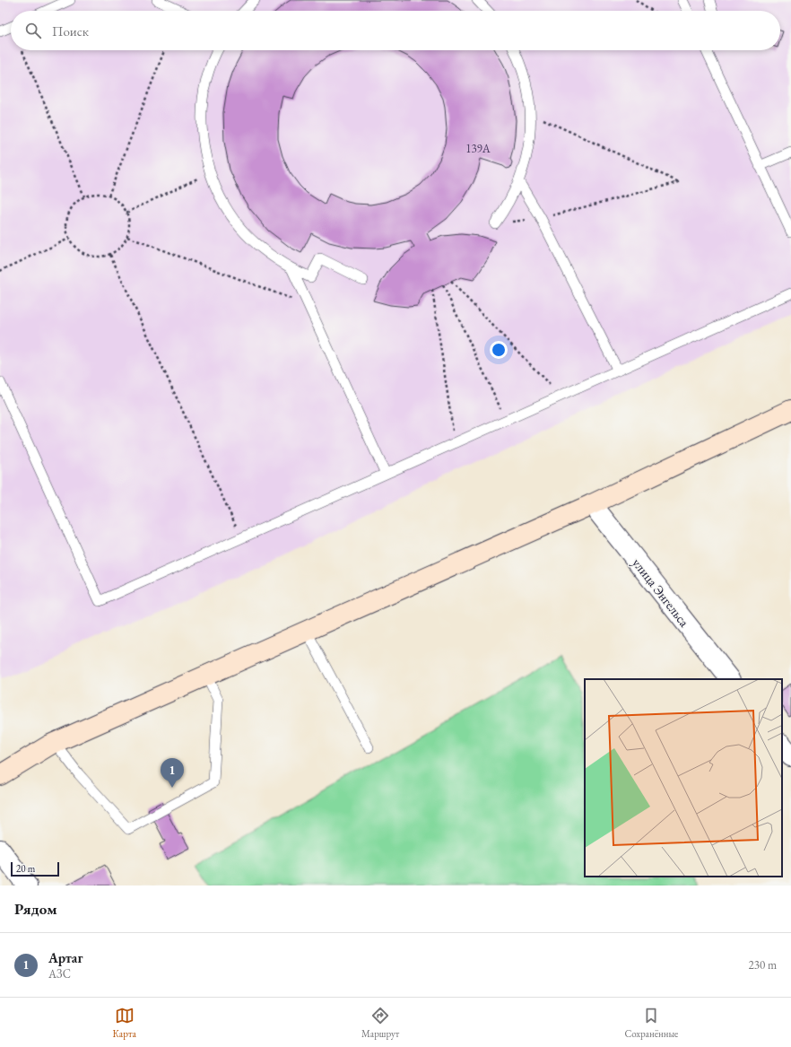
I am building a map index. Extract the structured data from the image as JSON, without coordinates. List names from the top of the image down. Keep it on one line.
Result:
{"streets":{"street":["улица Энгельса"]},"house_numbers":["139А"],"scale_bar":"20 m","page":{"search":"Поиск","pins":"1","scale":"20 m","heading":"Рядом","list":[{"mark":"1","name":"Артаг","note":"АЗС","value":"230 m"}],"nav":["Карта","Маршрут","Сохранённые"]}}
